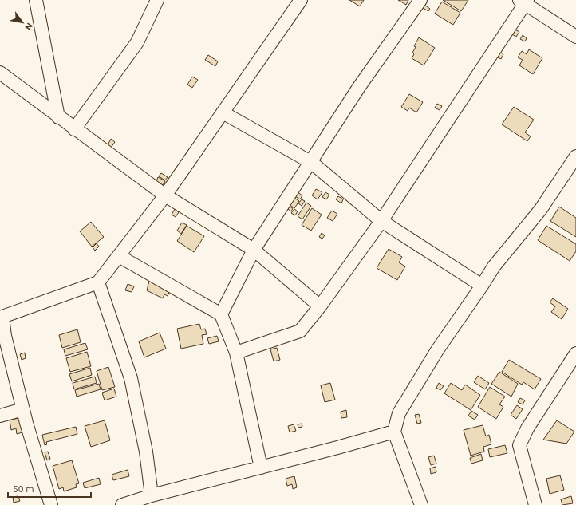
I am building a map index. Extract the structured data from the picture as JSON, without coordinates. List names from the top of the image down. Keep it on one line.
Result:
{"scale_bar":"50 m","north":"bottom right"}
